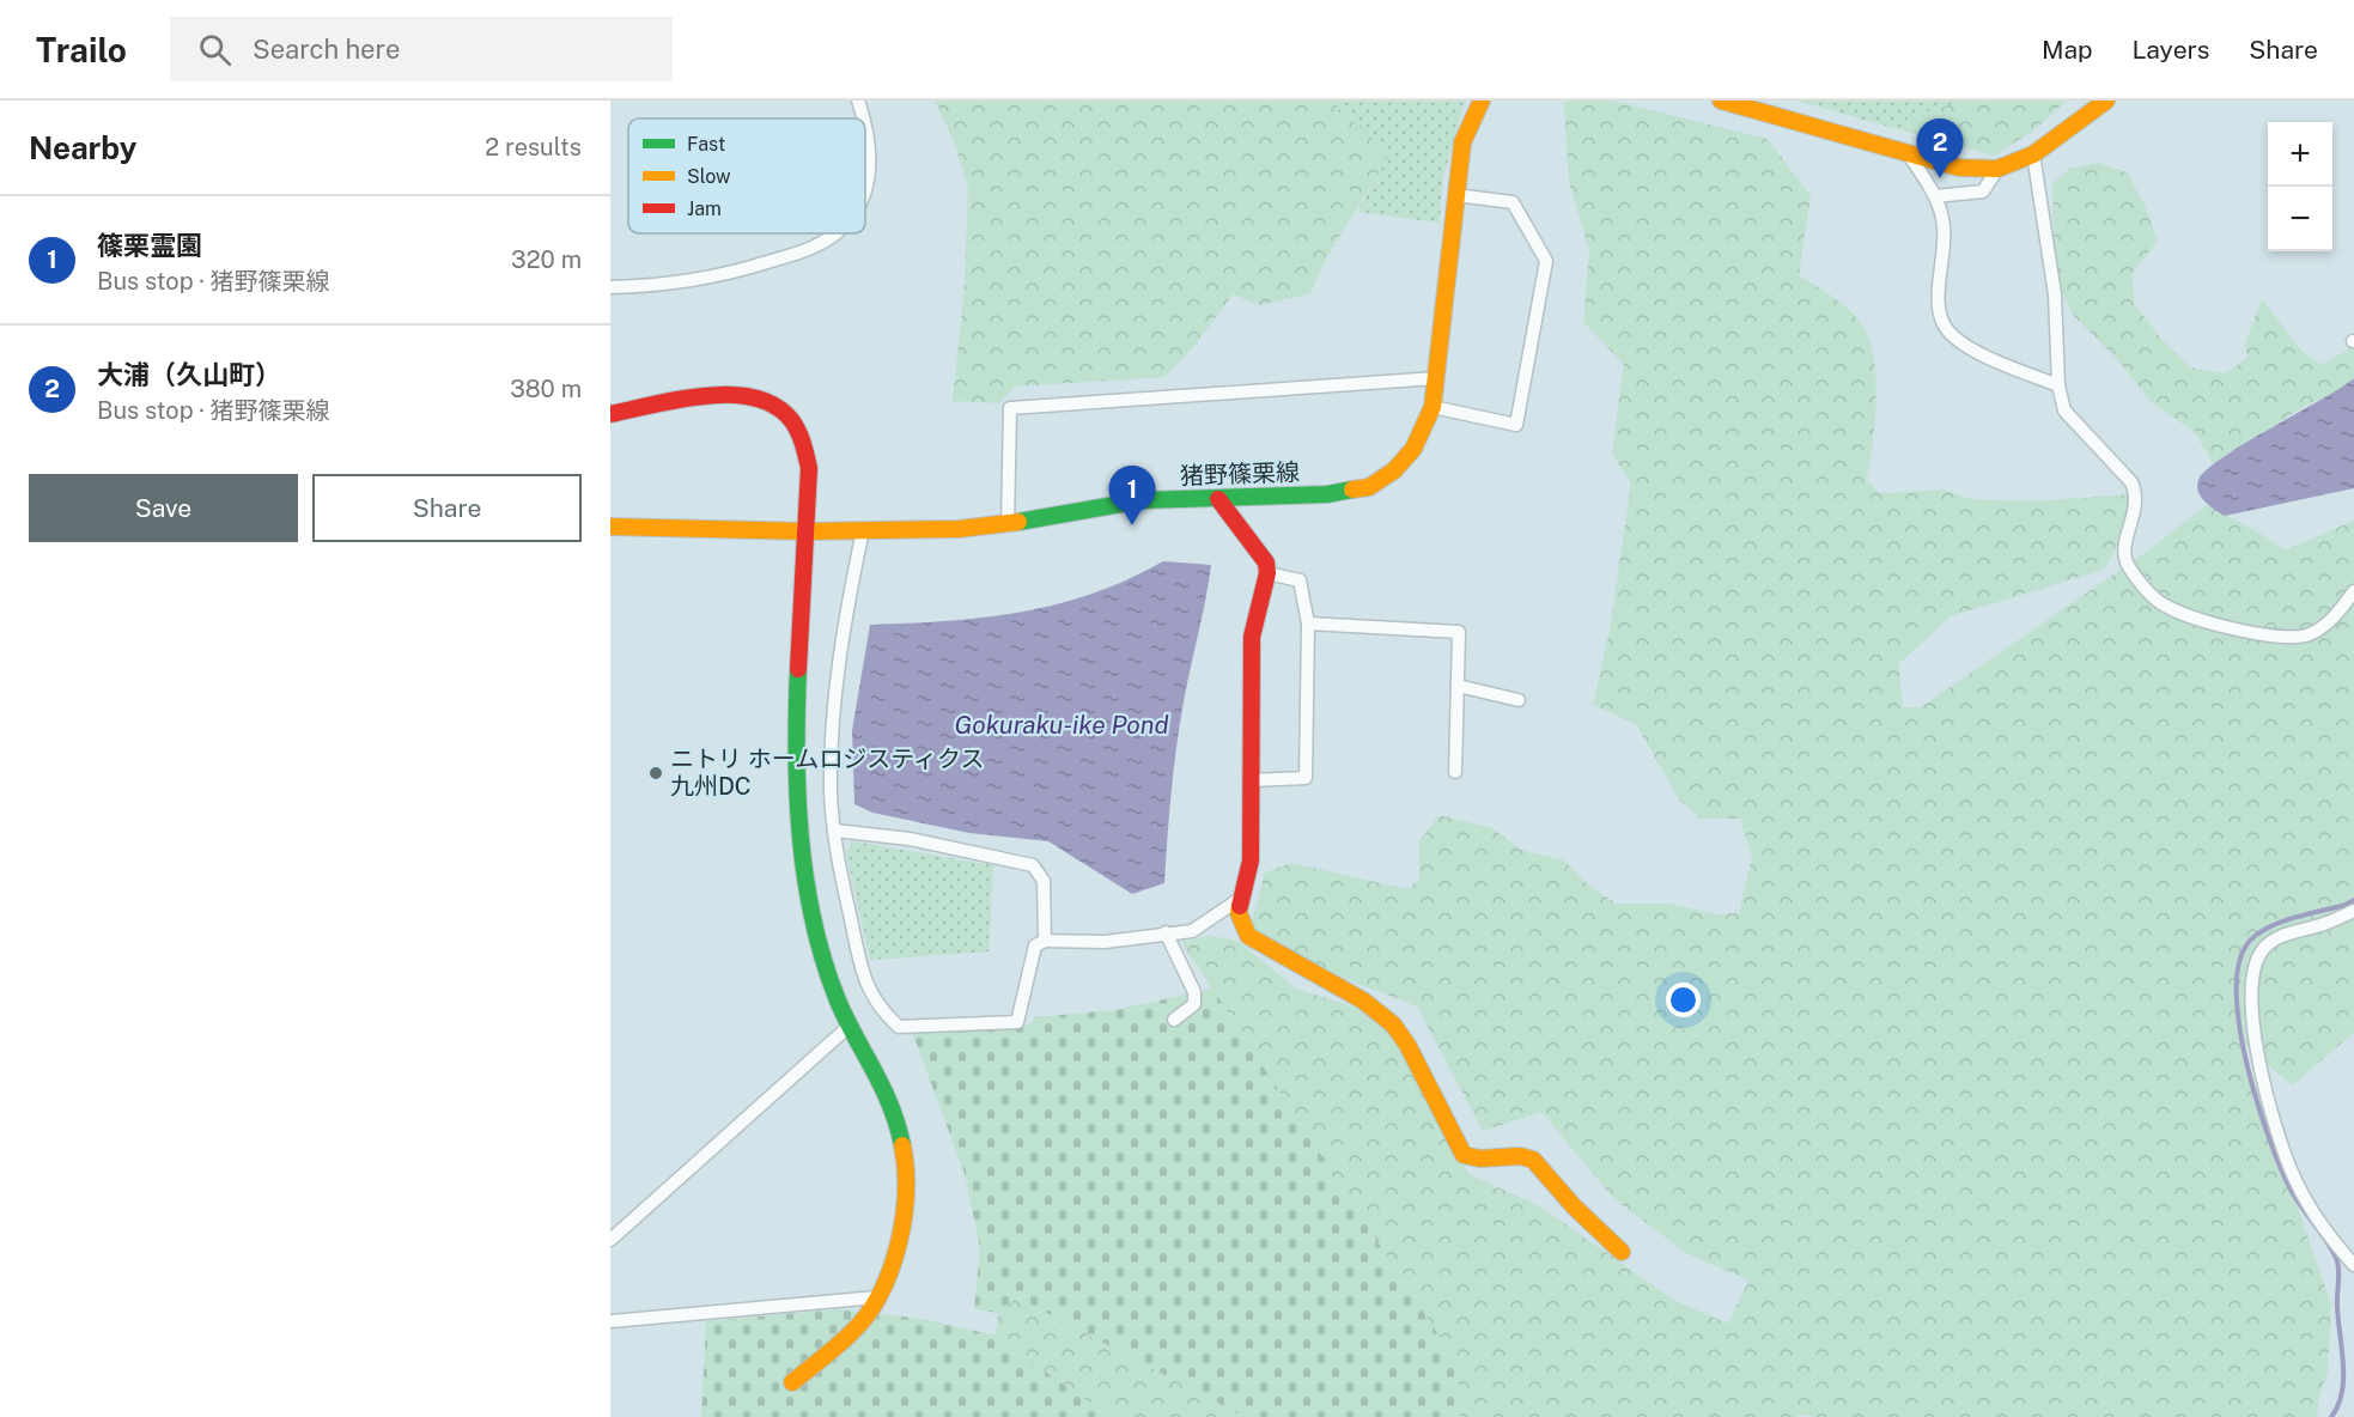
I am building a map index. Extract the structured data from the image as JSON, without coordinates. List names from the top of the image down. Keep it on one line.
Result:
{"streets":{"street":["猪野篠栗線"]},"water":["Gokuraku-ike Pond"],"places":["ニトリ ホームロジスティクス 九州DC"],"legend":["Fast","Slow","Jam"],"page":{"header":"Trailo","search":"Search here","nav":["Map","Layers","Share"],"heading":["Nearby","2 results"],"pins":["2","1"],"map_buttons":["+","−"],"list":[{"mark":"1","name":"篠栗霊園","note":"Bus stop · 猪野篠栗線","value":"320 m"},{"mark":"2","name":"大浦（久山町）","note":"Bus stop · 猪野篠栗線","value":"380 m"}],"buttons":["Save","Share"]}}
